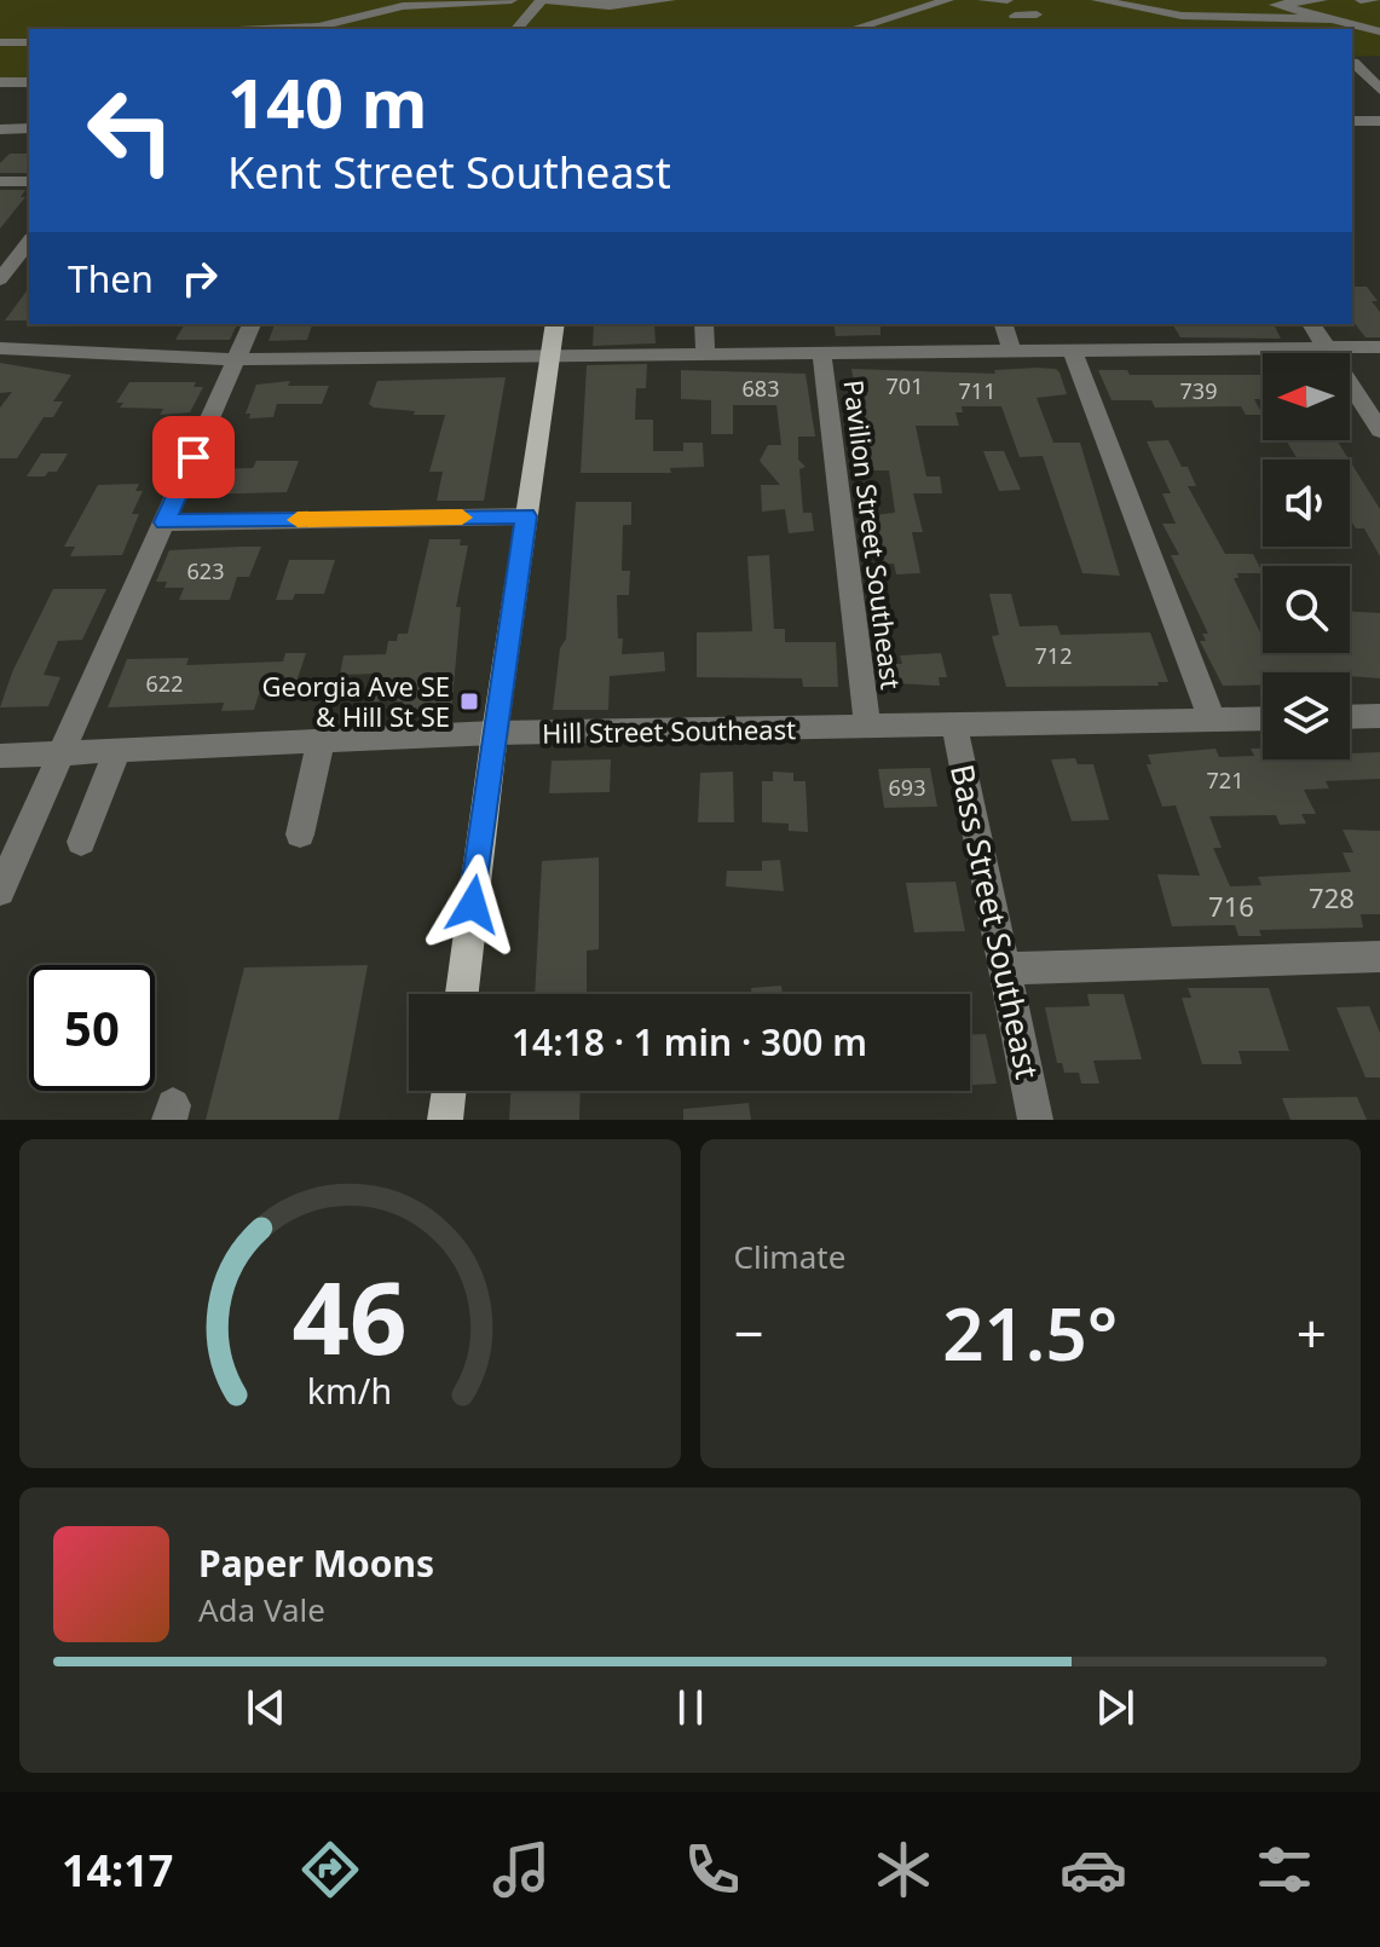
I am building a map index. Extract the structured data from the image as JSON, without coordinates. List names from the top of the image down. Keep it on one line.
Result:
{"streets":{"street":["Pavilion Street Southeast","Hill Street Southeast","Bass Street Southeast"]},"crossings":[["Pavilion Street Southeast","Hill Street Southeast"],["Hill Street Southeast","Bass Street Southeast"]],"places":{"transit":["Georgia Ave SE & Hill St SE"]},"house_numbers":["701","683","711","739","623","712","622","721","693","728","716"],"north":"left","page":{"turn":["140 m","Kent Street Southeast"],"then":"Then","limit":"50","trip":"14:18 · 1 min · 300 m","tile":"Climate","heat":["−","21.5°","+"],"song":["Paper Moons","Ada Vale"],"tabs":"14:17","gauge":["46","km/h"]}}
